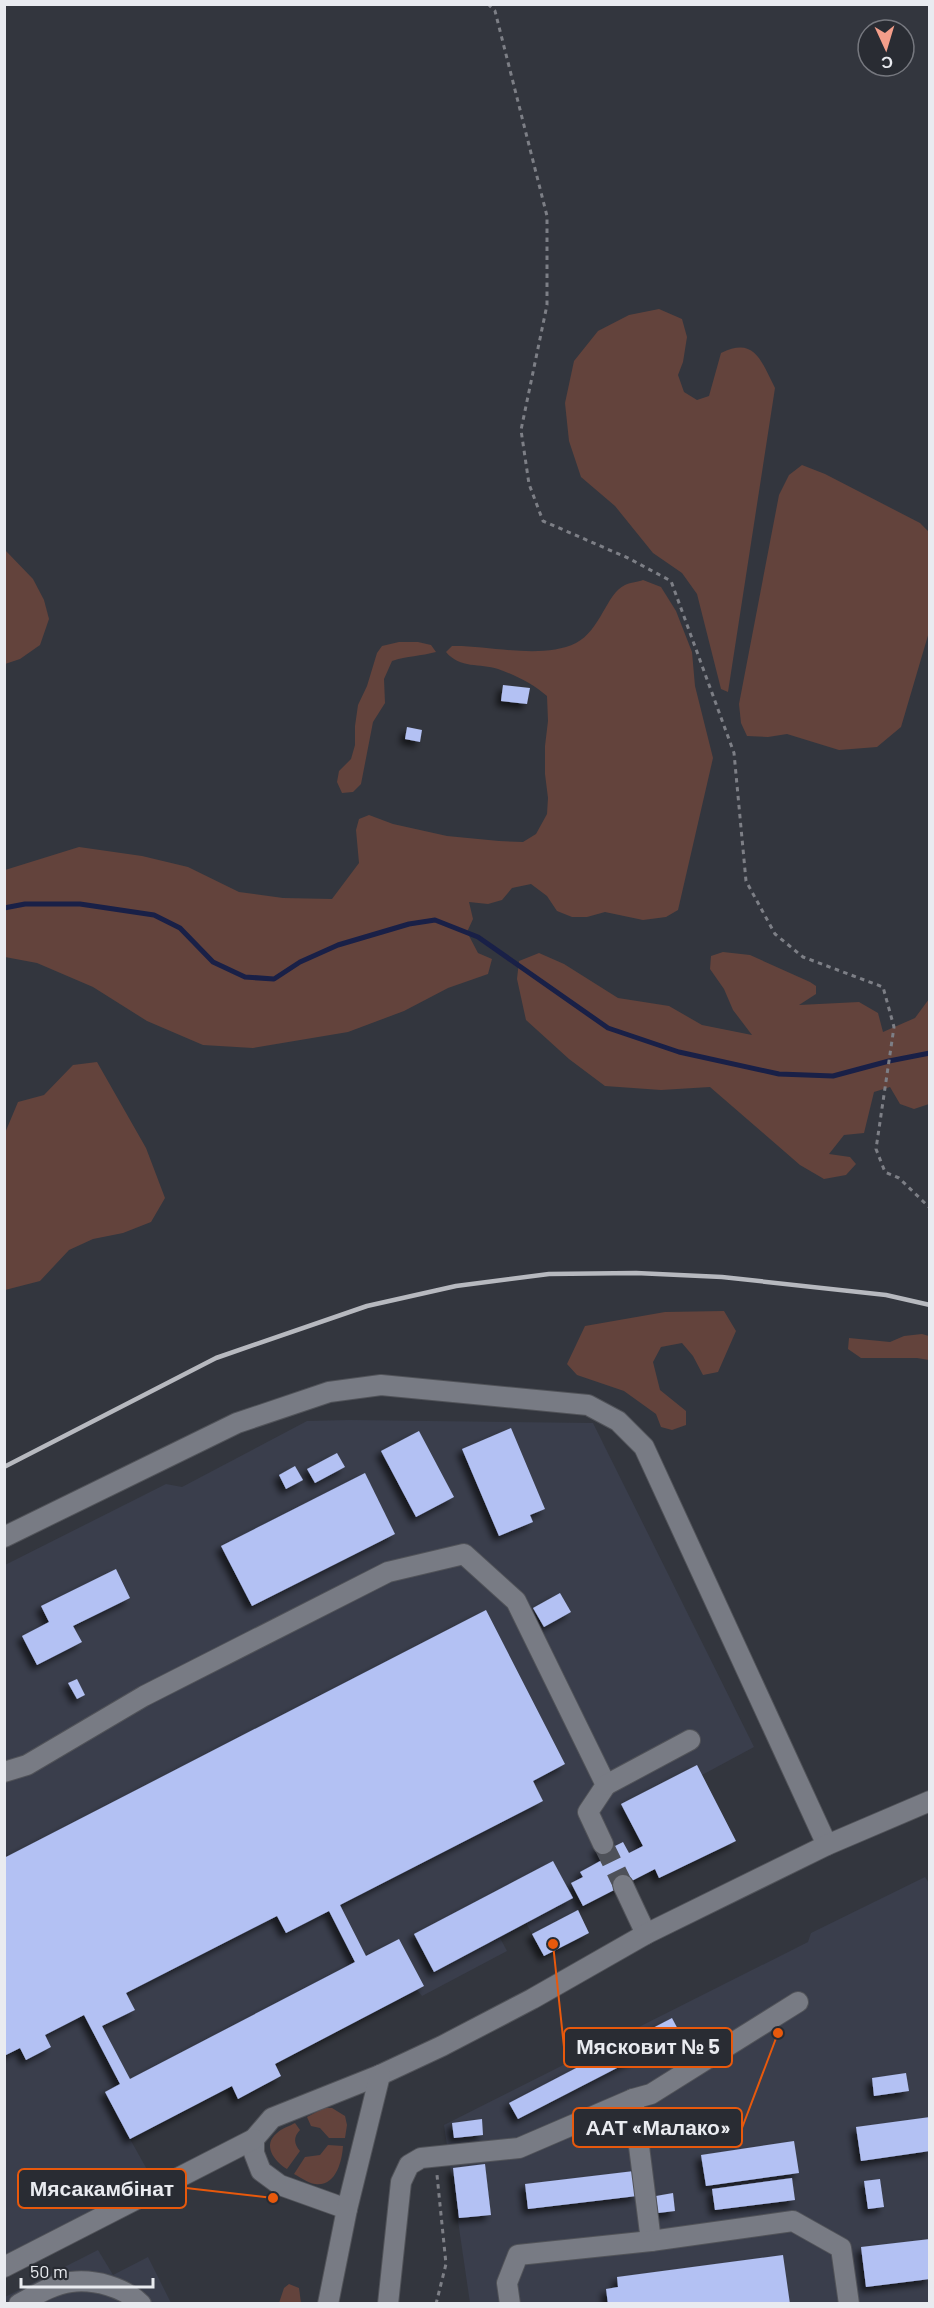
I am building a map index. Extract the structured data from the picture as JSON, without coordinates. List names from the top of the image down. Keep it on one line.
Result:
{"places":["Мясковит № 5","ААТ «Малако»","Мясакамбінат"],"scale_bar":"50 m","north":"bottom"}
